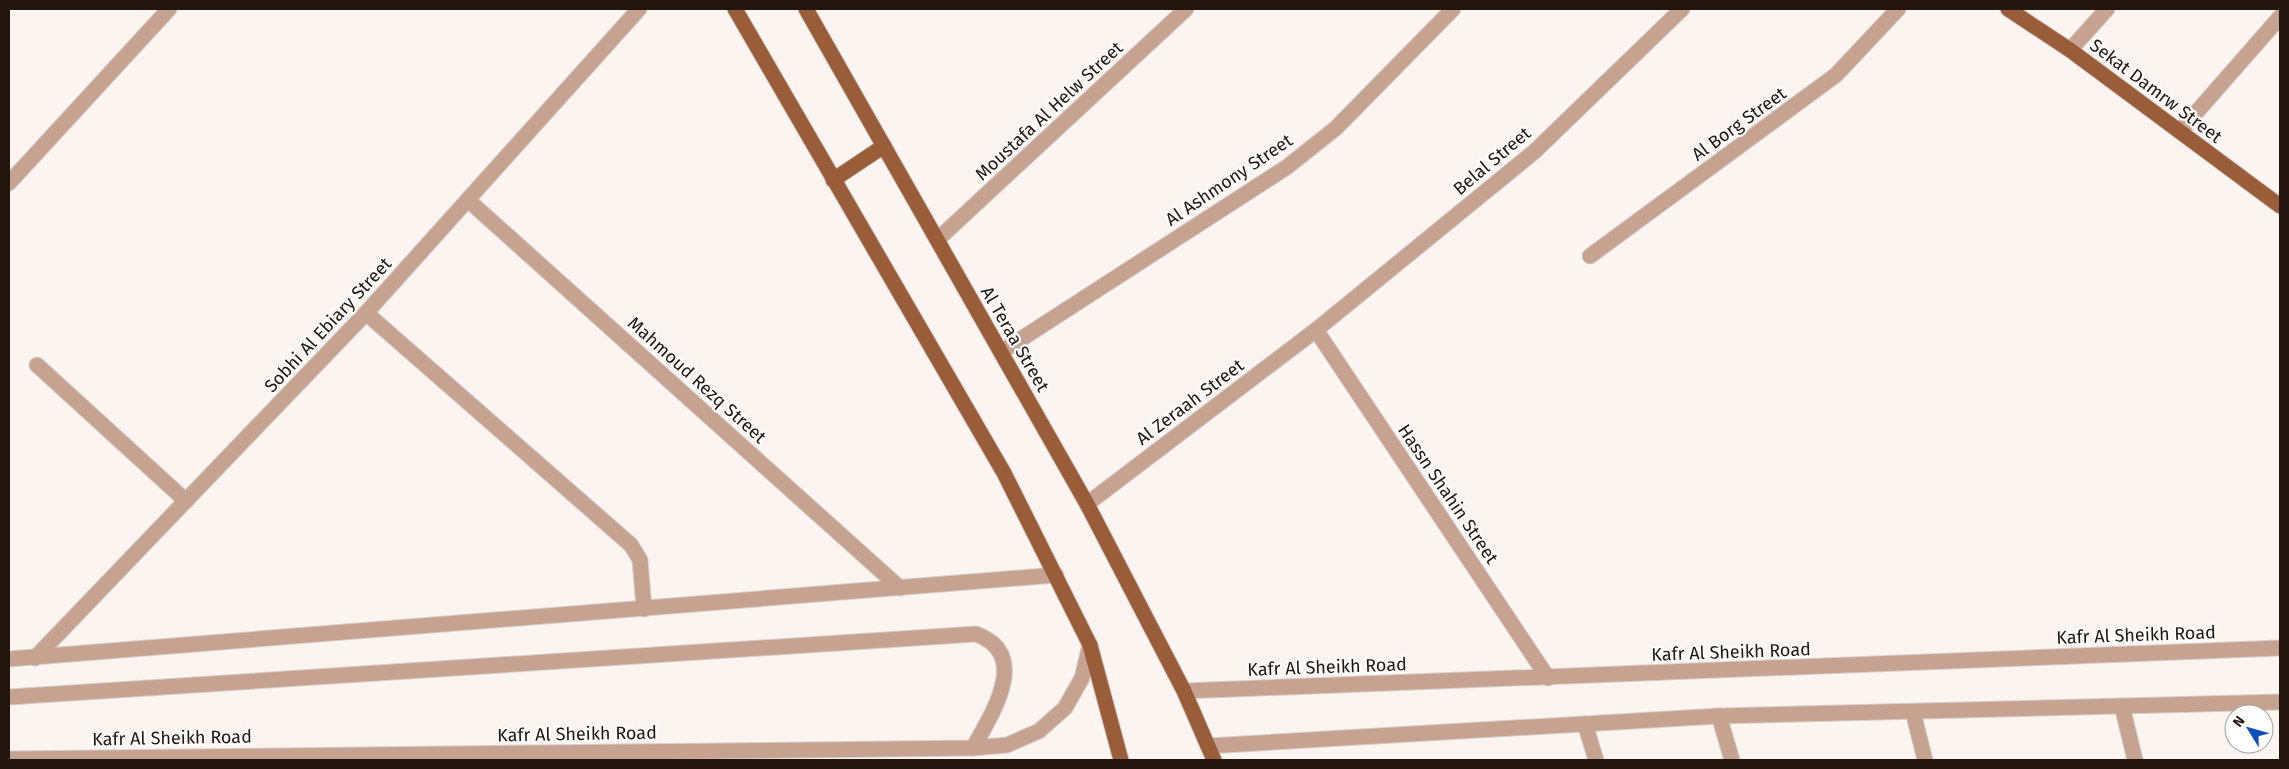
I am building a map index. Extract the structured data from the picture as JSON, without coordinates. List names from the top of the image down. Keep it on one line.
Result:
{"streets":{"main road":["Sekat Damrw Street","Al Teraa Street"],"street":["Moustafa Al Helw Street","Al Borg Street","Belal Street","Al Ashmony Street","Sobhi Al Ebiary Street","Mahmoud Rezq Street","Al Zeraah Street","Hassn Shahin Street","Kafr Al Sheikh Road"]},"crossings":[["Moustafa Al Helw Street","Al Teraa Street"],["Belal Street","Al Zeraah Street"],["Belal Street","Hassn Shahin Street"],["Al Ashmony Street","Al Teraa Street"],["Sobhi Al Ebiary Street","Mahmoud Rezq Street"],["Al Teraa Street","Al Zeraah Street"],["Al Teraa Street","Kafr Al Sheikh Road"],["Al Zeraah Street","Hassn Shahin Street"],["Hassn Shahin Street","Kafr Al Sheikh Road"]],"north":"top left"}
